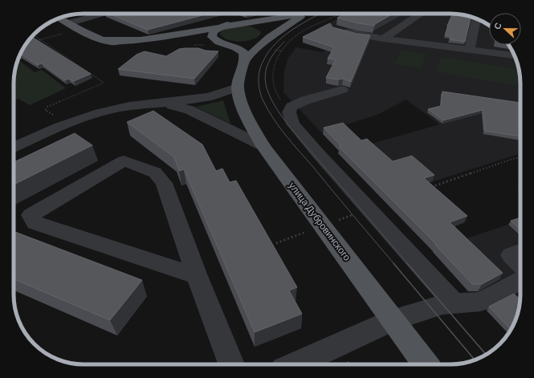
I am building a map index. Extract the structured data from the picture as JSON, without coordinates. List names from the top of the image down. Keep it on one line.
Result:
{"streets":{"main road":["улица Дубровинского"]},"north":"left"}
